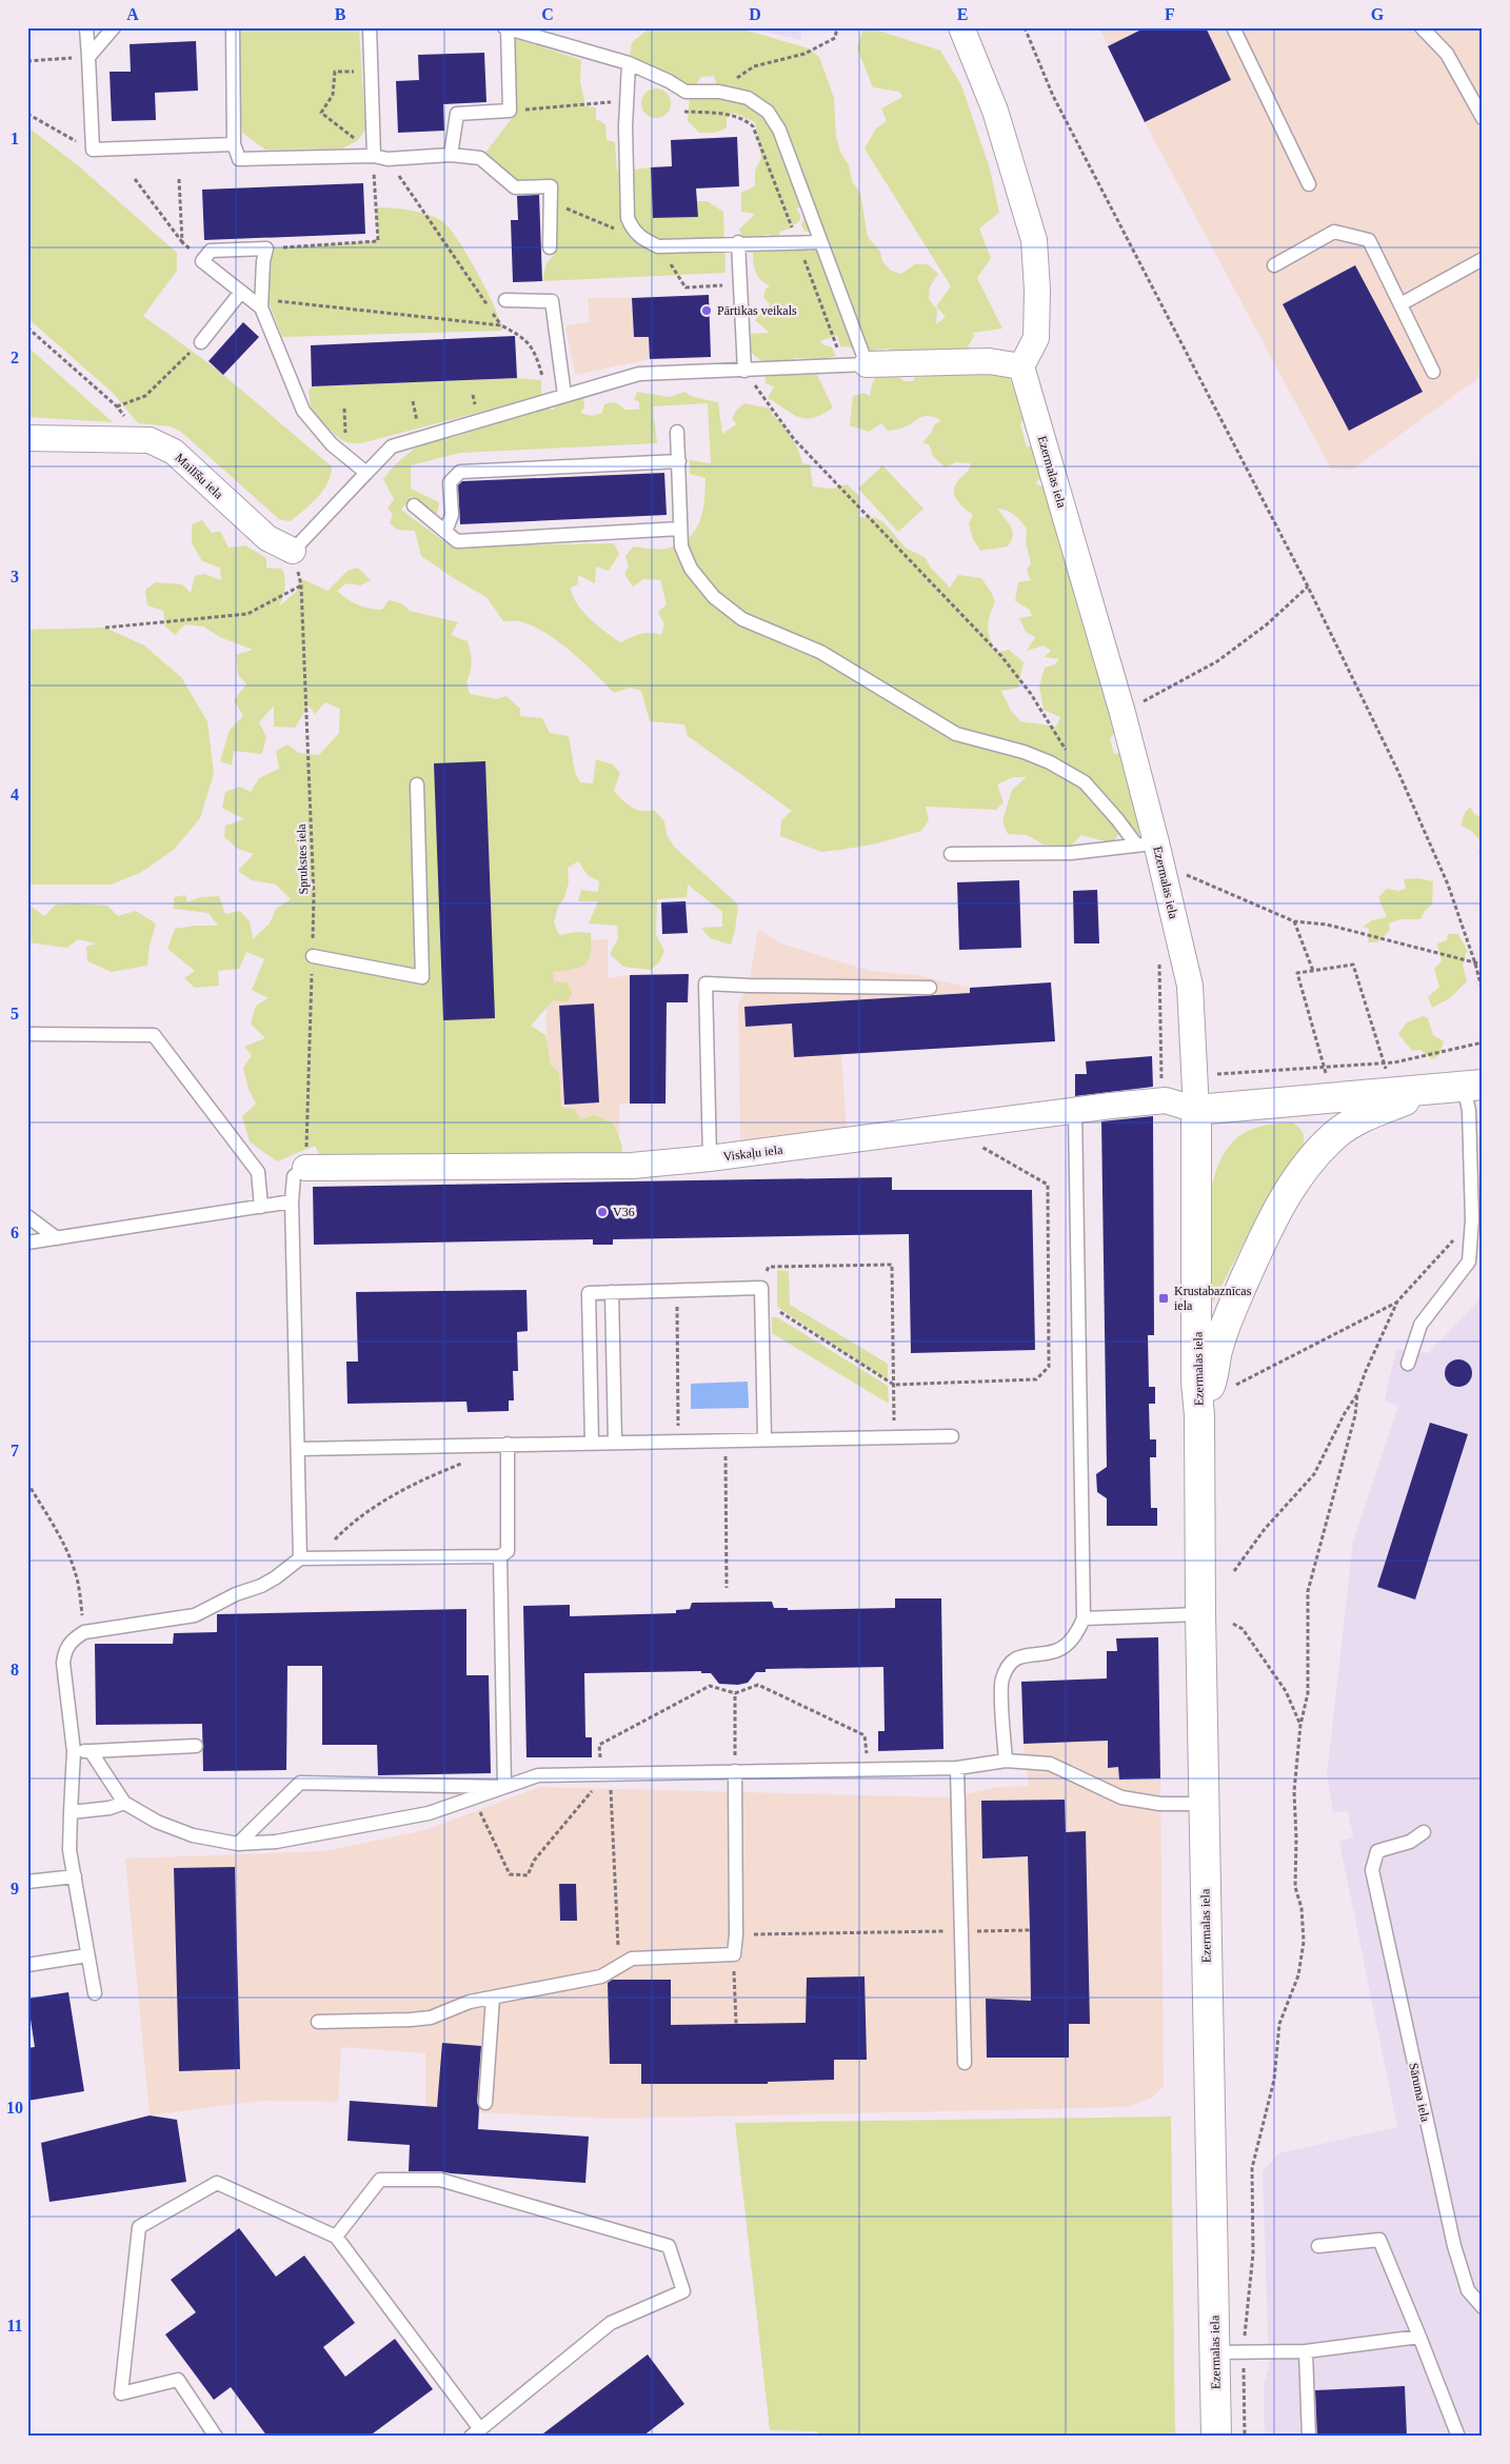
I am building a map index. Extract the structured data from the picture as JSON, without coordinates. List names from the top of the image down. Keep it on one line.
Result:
{"streets":{"street":["Ezermalas iela","Mailīšu iela","Viskaļu iela"],"lane":["Sāruma iela"],"path":["Sprukstes iela"]},"crossings":[["Ezermalas iela","Viskaļu iela"],["Mailīšu iela","Sprukstes iela"],["Sprukstes iela","Viskaļu iela"]],"places":{"other":["Pārtikas veikals","V36"],"transit":["Krustabaznīcas iela"]},"grid":{"columns":["A","B","C","D","E","F","G"],"rows":["1","2","3","4","5","6","7","8","9","10","11"]}}
